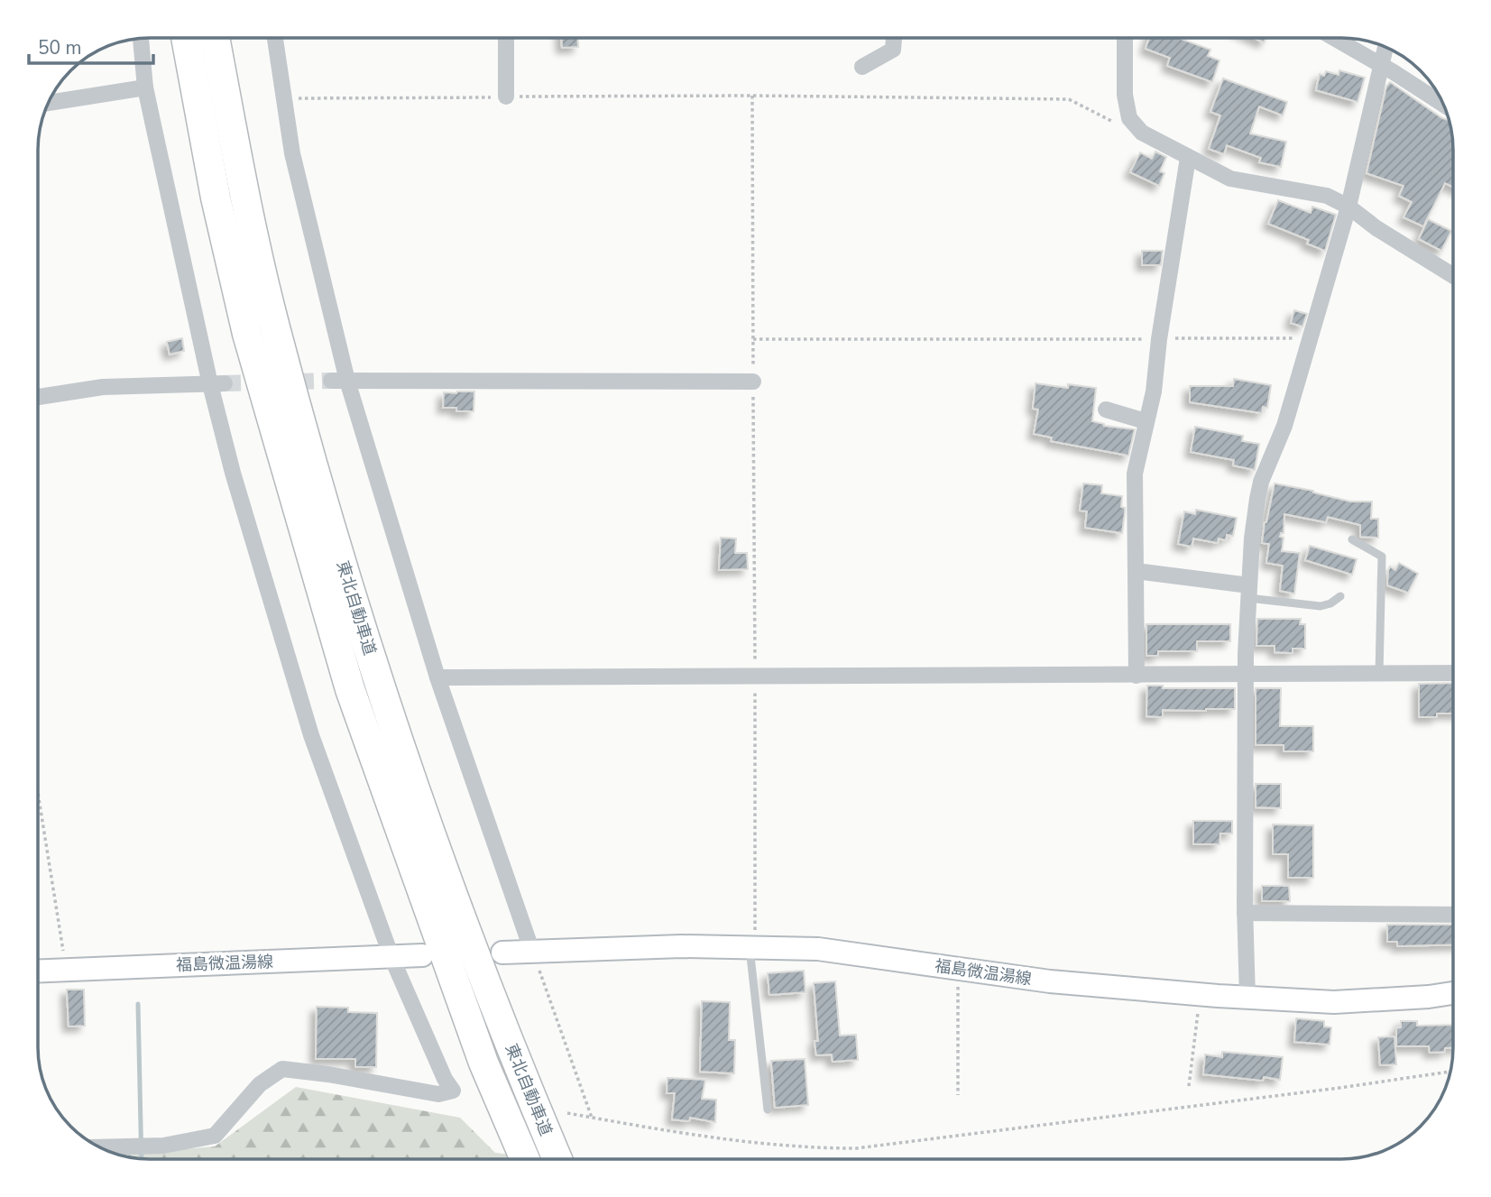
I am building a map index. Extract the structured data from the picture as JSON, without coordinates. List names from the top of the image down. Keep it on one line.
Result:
{"streets":{"highway":["東北自動車道"],"main road":["福島微温湯線"]},"scale_bar":"50 m"}
